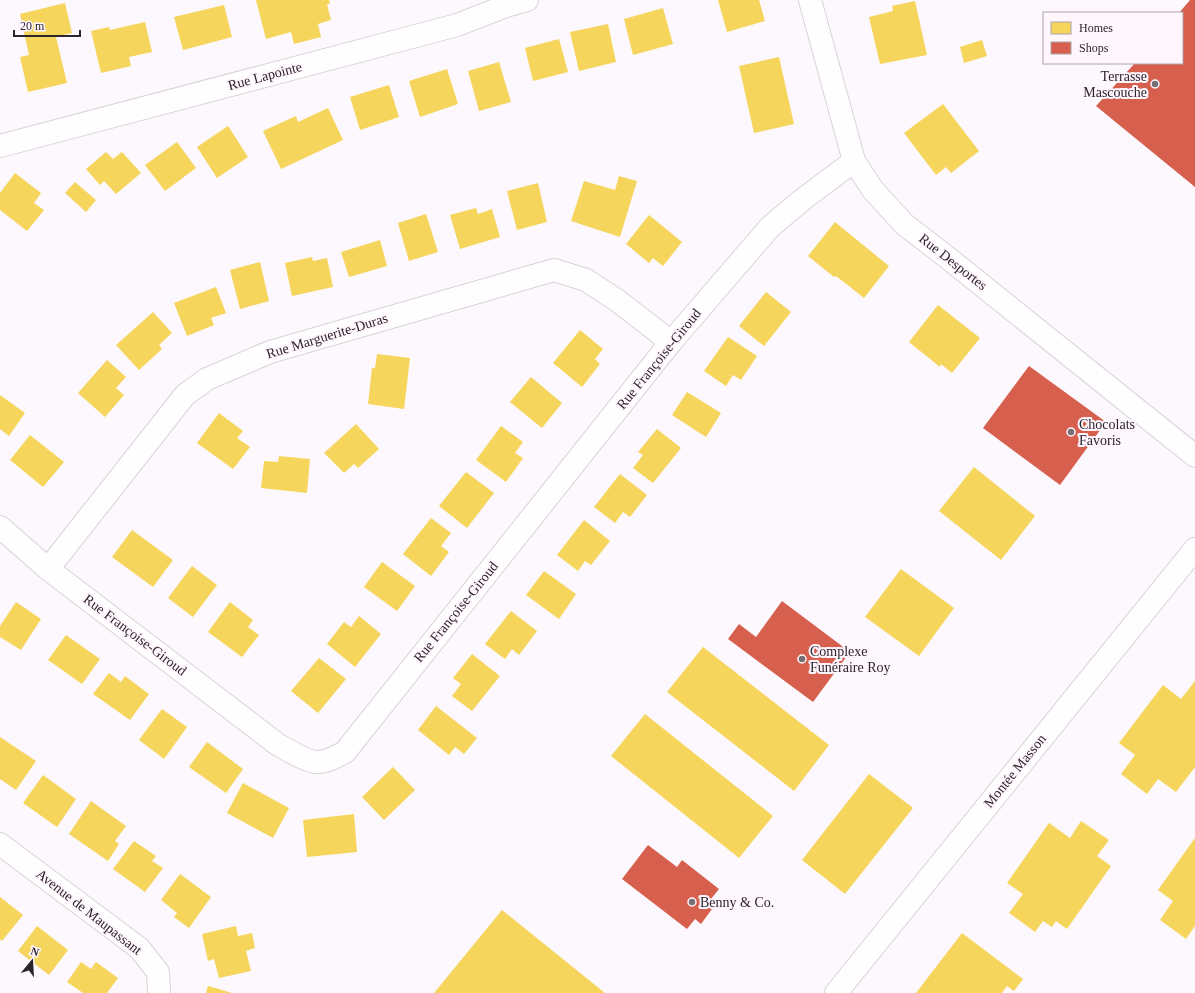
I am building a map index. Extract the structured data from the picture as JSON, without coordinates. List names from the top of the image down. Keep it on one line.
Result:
{"streets":{"street":["Rue Lapointe","Rue Desportes","Rue Marguerite-Duras","Rue Françoise-Giroud","Montée Masson","Avenue de Maupassant"]},"crossings":[["Rue Desportes","Rue Françoise-Giroud"],["Rue Marguerite-Duras","Rue Françoise-Giroud"]],"places":["Terrasse Mascouche","Chocolats Favoris","Complexe Funéraire Roy","Benny & Co."],"legend":["Homes","Shops"],"scale_bar":"20 m","north":"top"}
